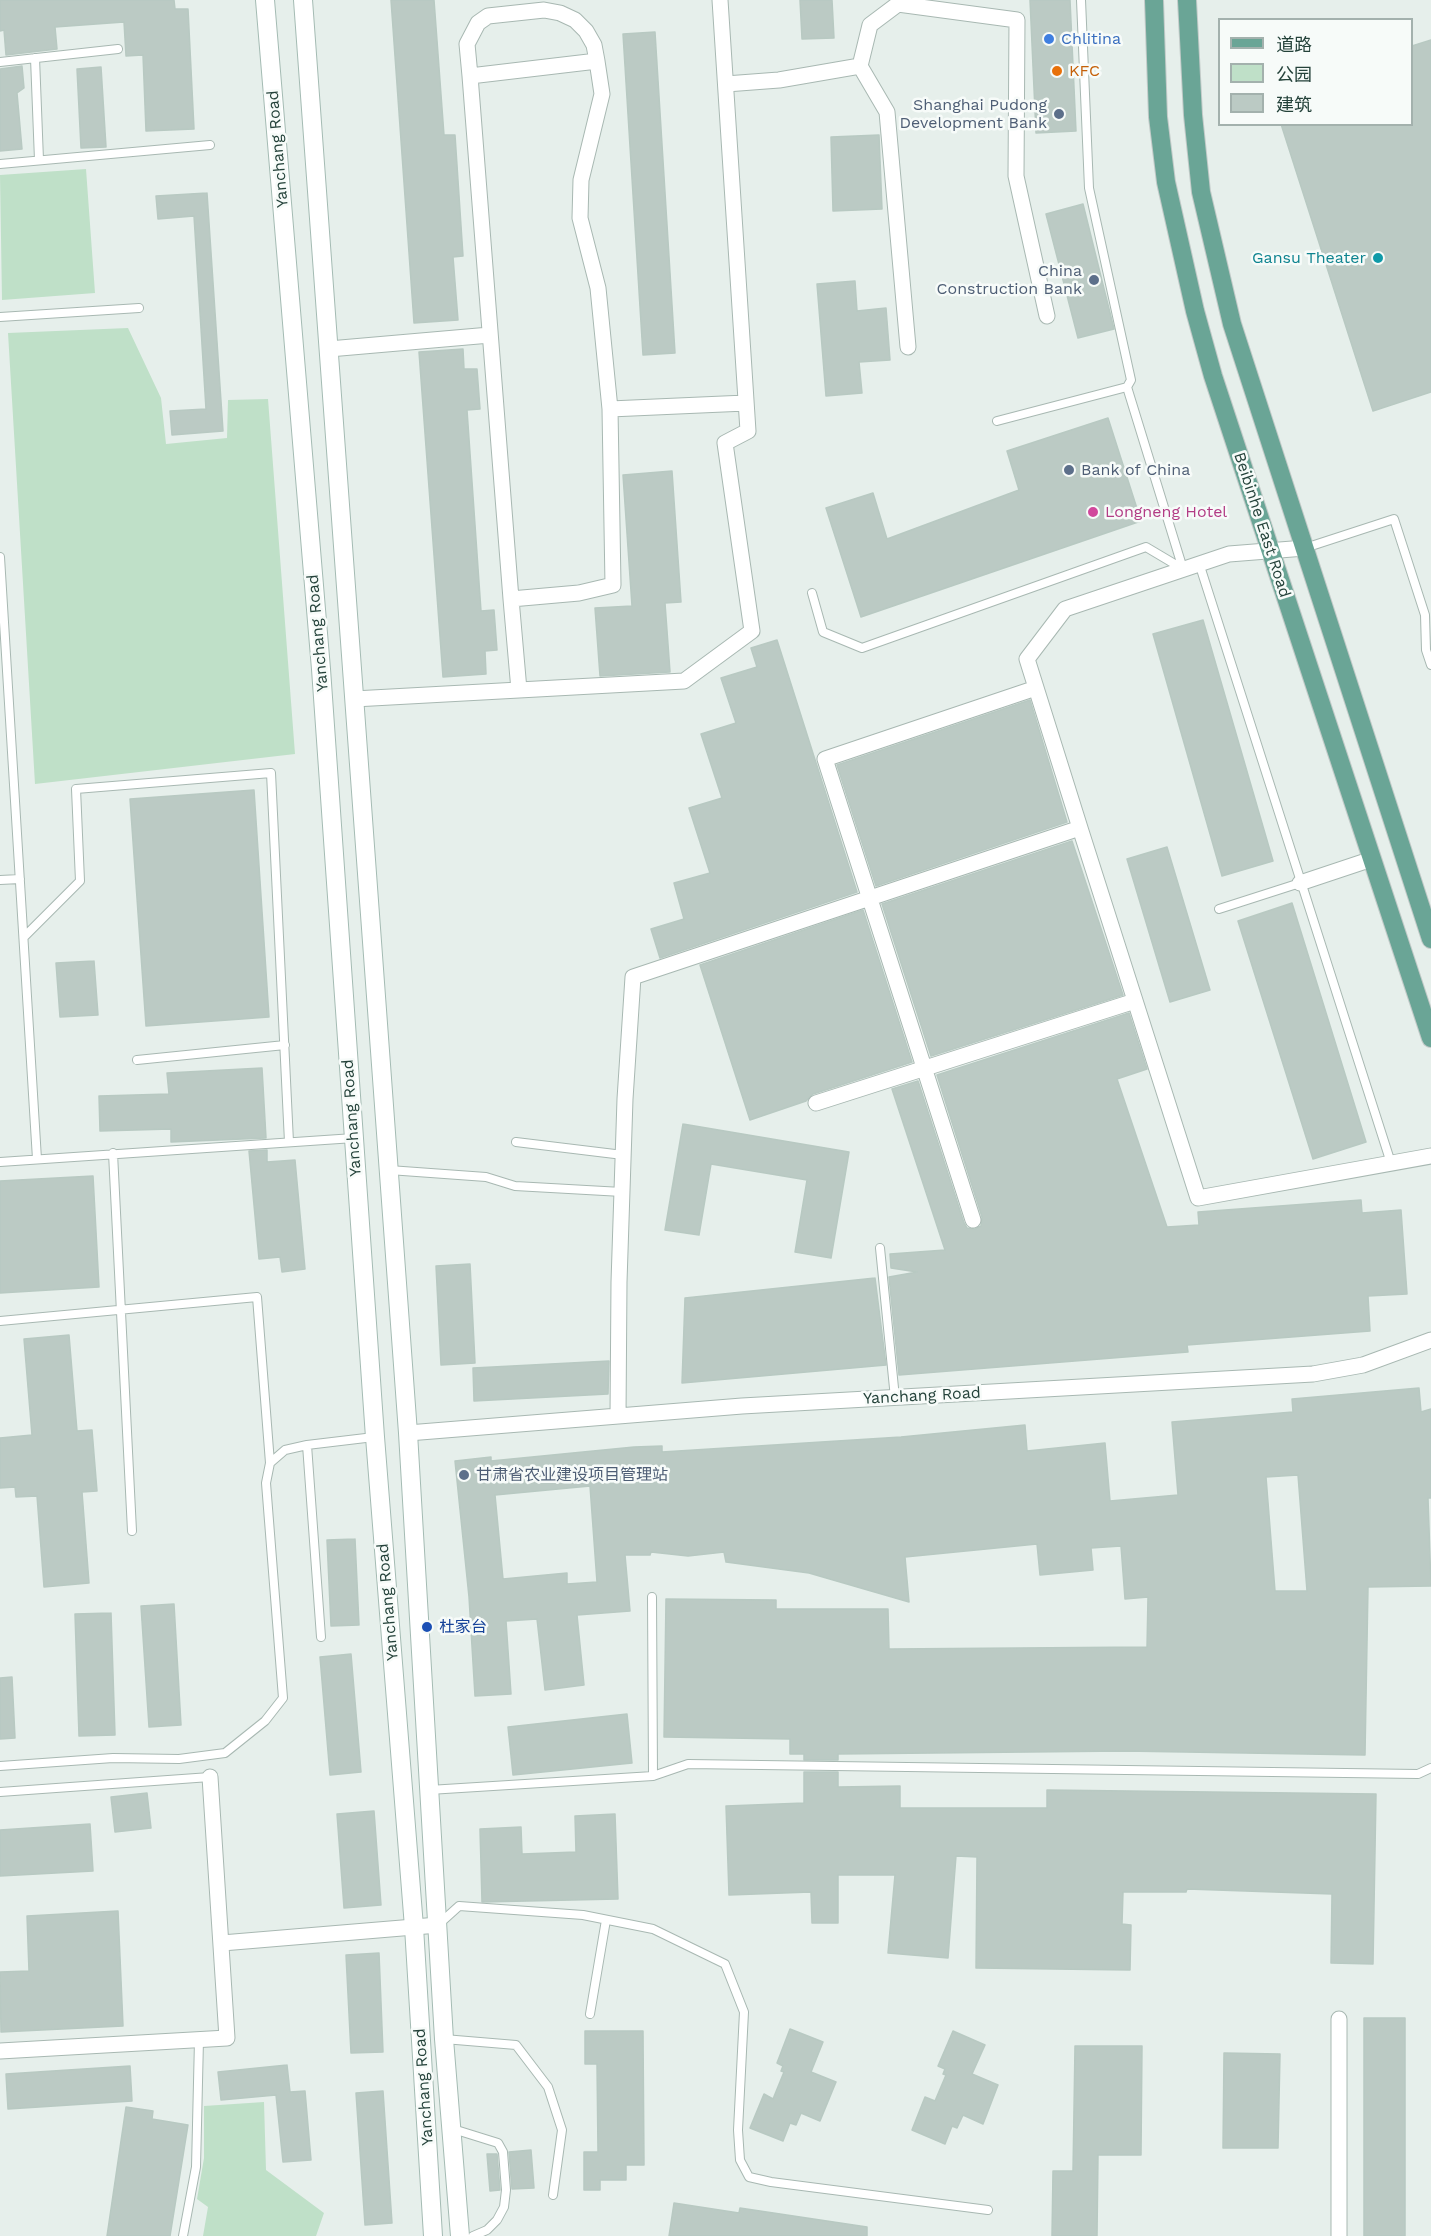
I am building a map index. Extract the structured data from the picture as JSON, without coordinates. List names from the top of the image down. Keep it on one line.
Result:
{"streets":{"main road":["Yanchang Road","Beibinhe East Road"]},"places":["Chlitina","KFC","Shanghai Pudong Development Bank","Gansu Theater","China Construction Bank","Bank of China","Longneng Hotel","甘肃省农业建设项目管理站","杜家台"],"legend":["道路","公园","建筑"]}
